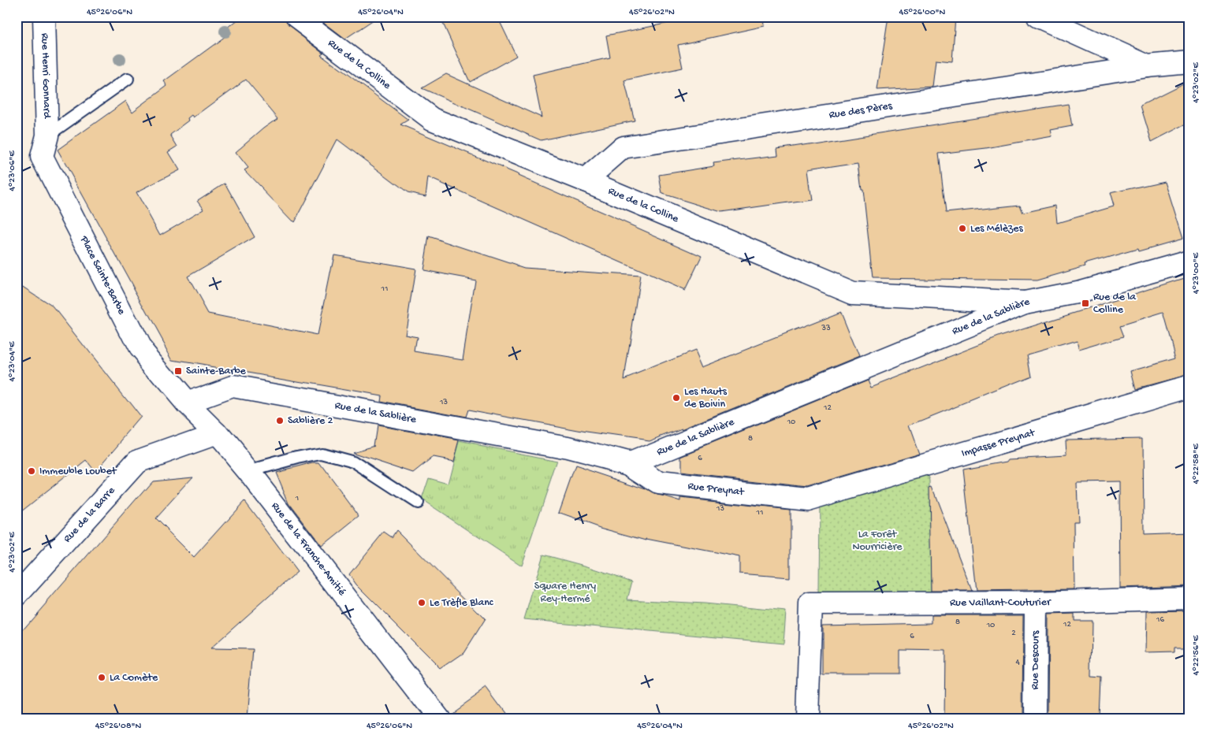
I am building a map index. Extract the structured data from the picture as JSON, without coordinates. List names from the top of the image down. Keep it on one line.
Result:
{"streets":{"street":["Rue de la Colline","Rue Henri Gonnard","Rue des Pères","Place Sainte-Barbe","Rue de la Sablière","Impasse Preynat","Rue Preynat","Rue de la Barre","Rue de la Franche-Amitié","Rue Vaillant-Couturier","Rue Descours"]},"crossings":[["Rue de la Colline","Rue des Pères"],["Rue de la Colline","Rue de la Sablière"],["Rue Henri Gonnard","Place Sainte-Barbe"],["Place Sainte-Barbe","Rue de la Sablière"],["Place Sainte-Barbe","Rue de la Franche-Amitié"],["Rue de la Sablière","Rue Preynat"],["Rue de la Sablière","Rue de la Franche-Amitié"],["Impasse Preynat","Rue Preynat"],["Rue de la Barre","Rue de la Franche-Amitié"],["Rue Vaillant-Couturier","Rue Descours"]],"parks":["La Forêt Nourricière","Square Henry Rey-Hermé"],"places":{"other":["Les Mélèzes","Les Hauts de Boivin","Sablière 2","Immeuble Loubet","Le Trèfle Blanc","La Comète"],"transit":["Rue de la Colline","Sainte-Barbe"]},"house_numbers":["11","33","13","12","10","8","6","1","13","11","16","8","12","10","2","6","4"],"coordinates":["45°26'06\"N","45°26'04\"N","45°26'02\"N","45°26'00\"N","4°23'02\"E","4°23'06\"E","4°23'00\"E","4°23'04\"E","4°22'58\"E","4°22'56\"E","45°26'08\"N"]}
